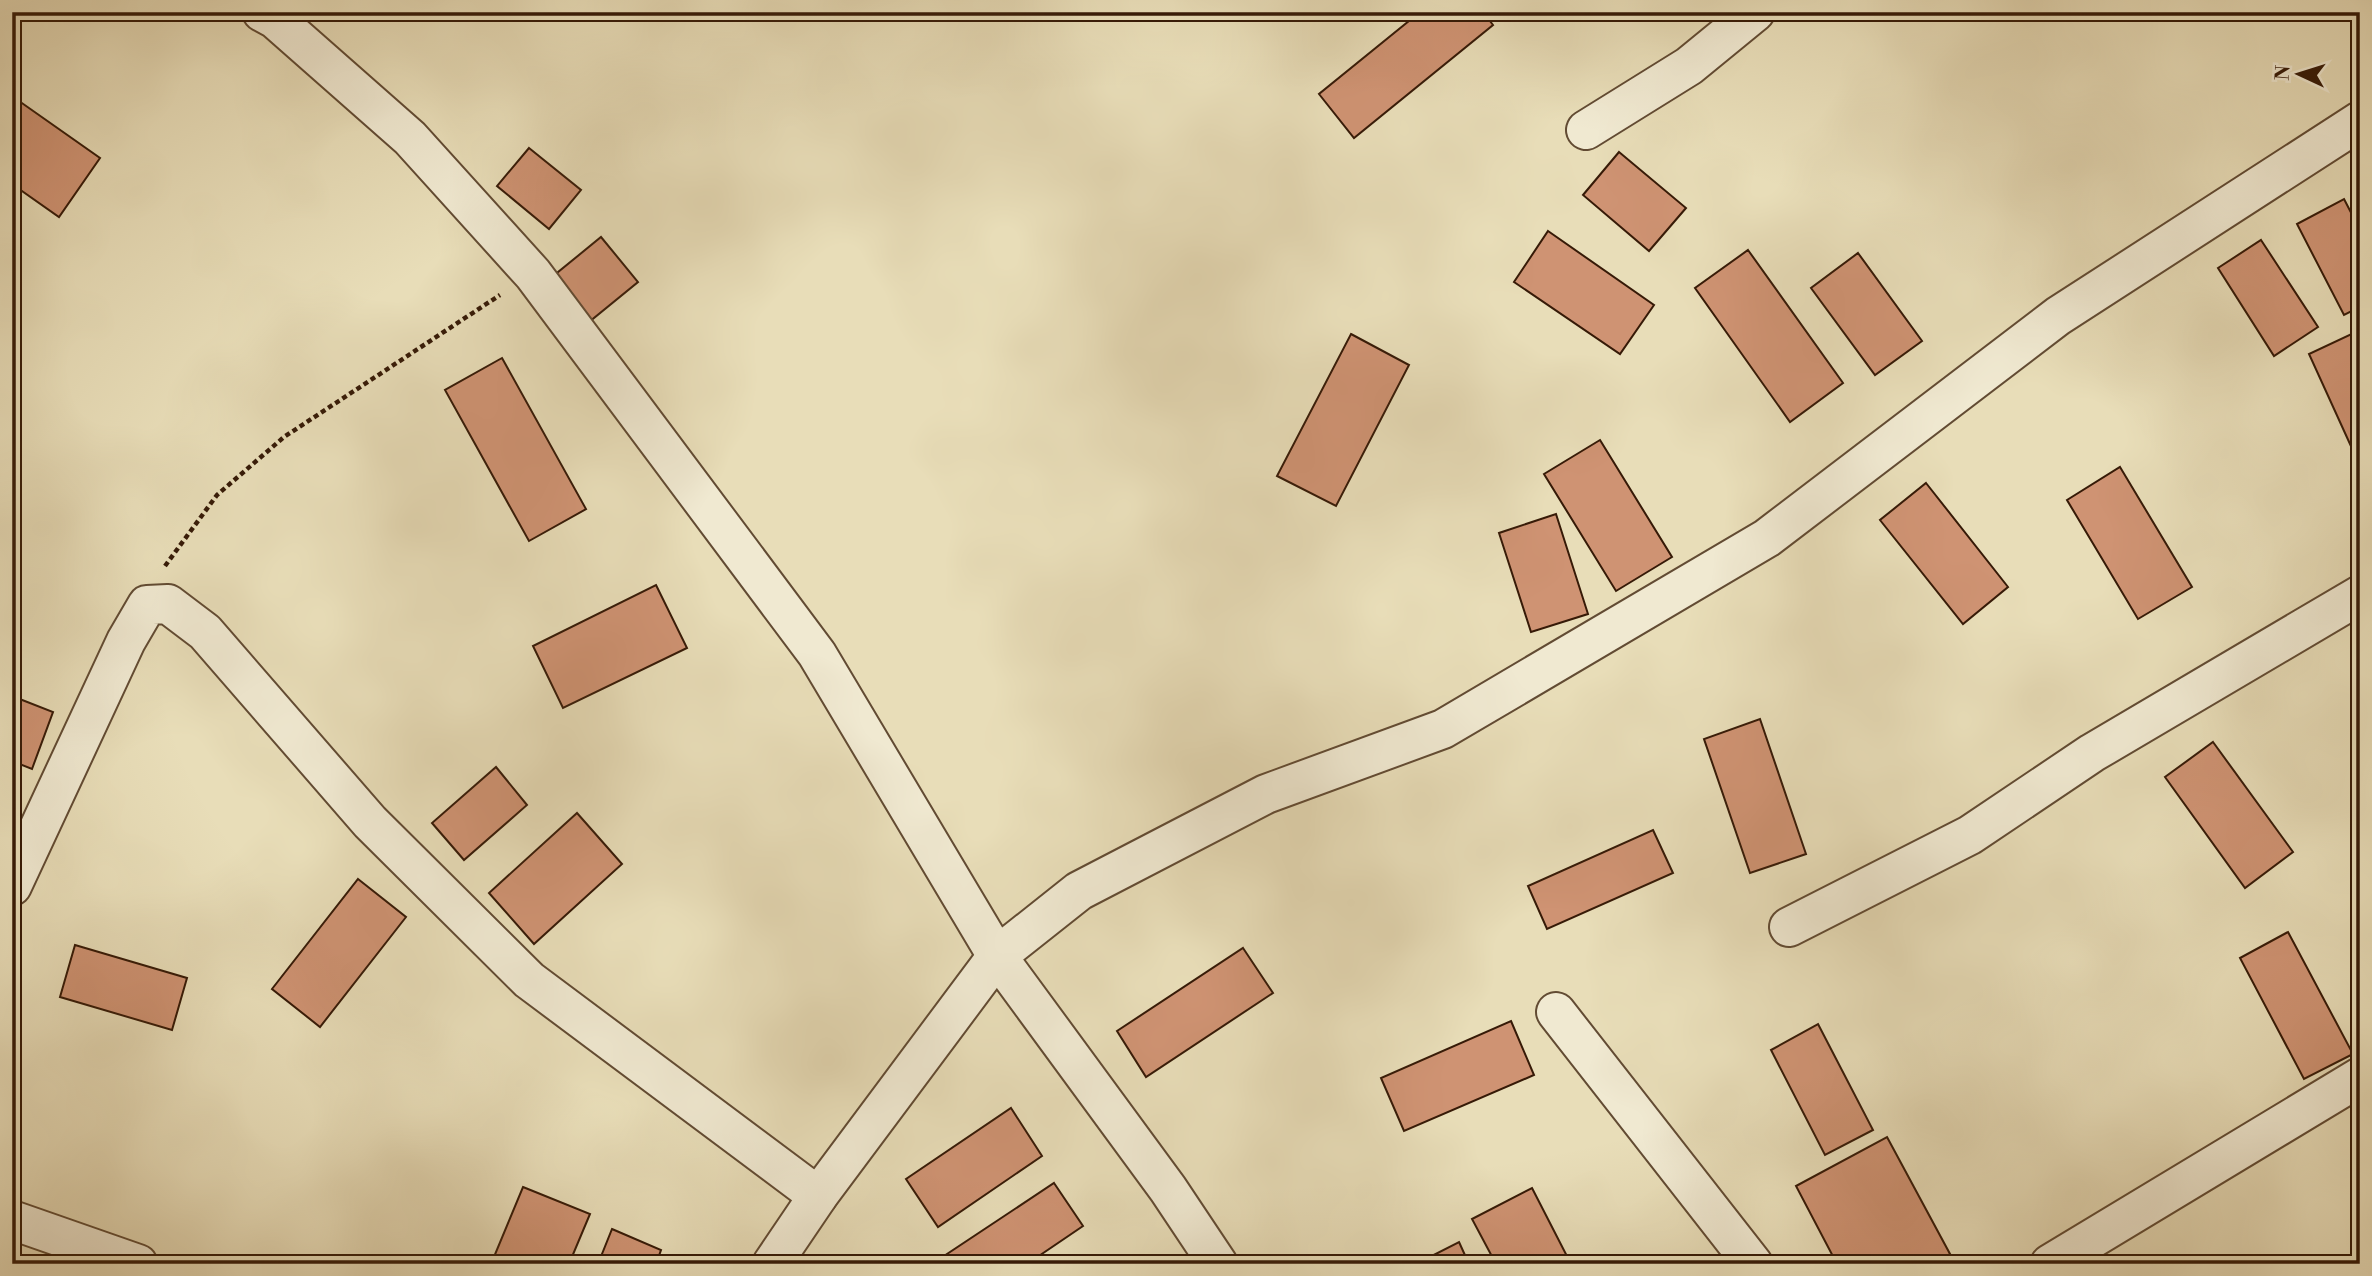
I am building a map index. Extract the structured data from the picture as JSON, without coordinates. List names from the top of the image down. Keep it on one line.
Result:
{"north":"left"}
